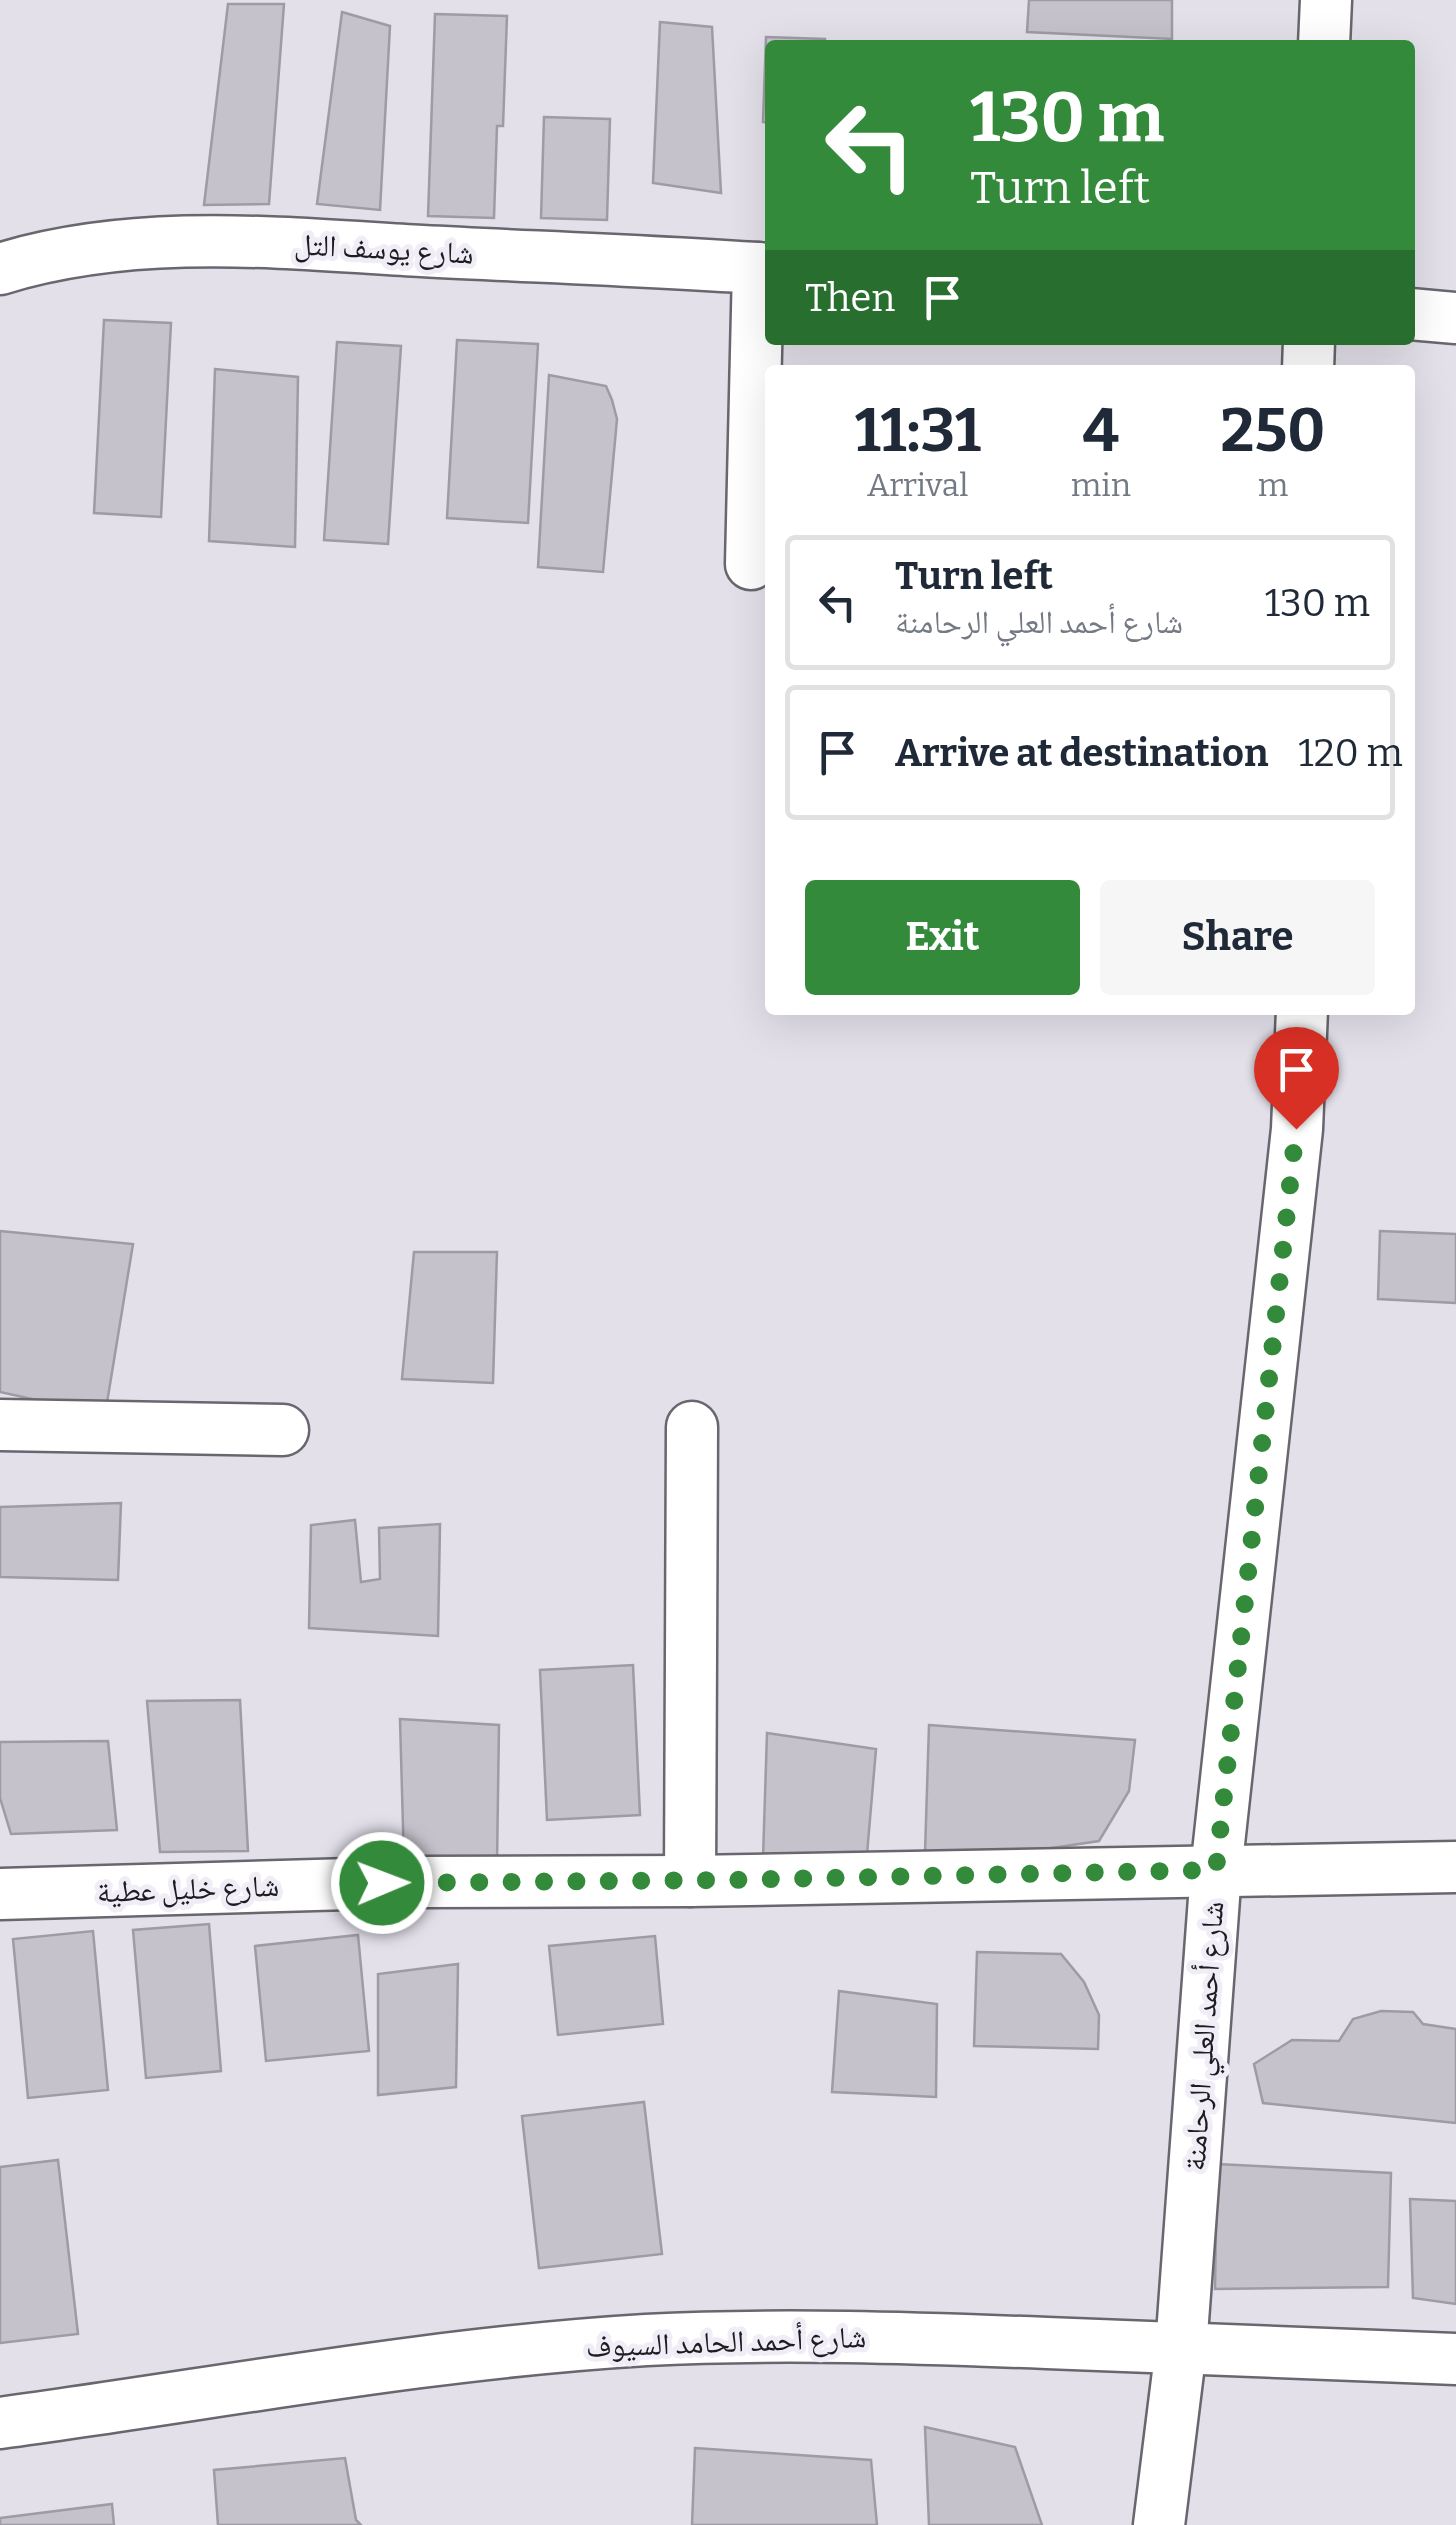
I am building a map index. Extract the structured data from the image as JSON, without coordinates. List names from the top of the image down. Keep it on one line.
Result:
{"streets":{"street":["شارع يوسف التل","شارع خليل عطية","شارع أحمد العلي الرحامنة","شارع أحمد الحامد السيوف"]},"crossings":[["شارع خليل عطية","شارع أحمد العلي الرحامنة"],["شارع أحمد العلي الرحامنة","شارع أحمد الحامد السيوف"]],"page":{"turn":["130 m","Turn left"],"then":"Then","eta":["11:31","Arrival","4","min","250","m"],"list":[{"name":"Turn left","note":"شارع أحمد العلي الرحامنة","value":"130 m"},{"name":"Arrive at destination","value":"120 m"}],"buttons":["Exit","Share"]}}
